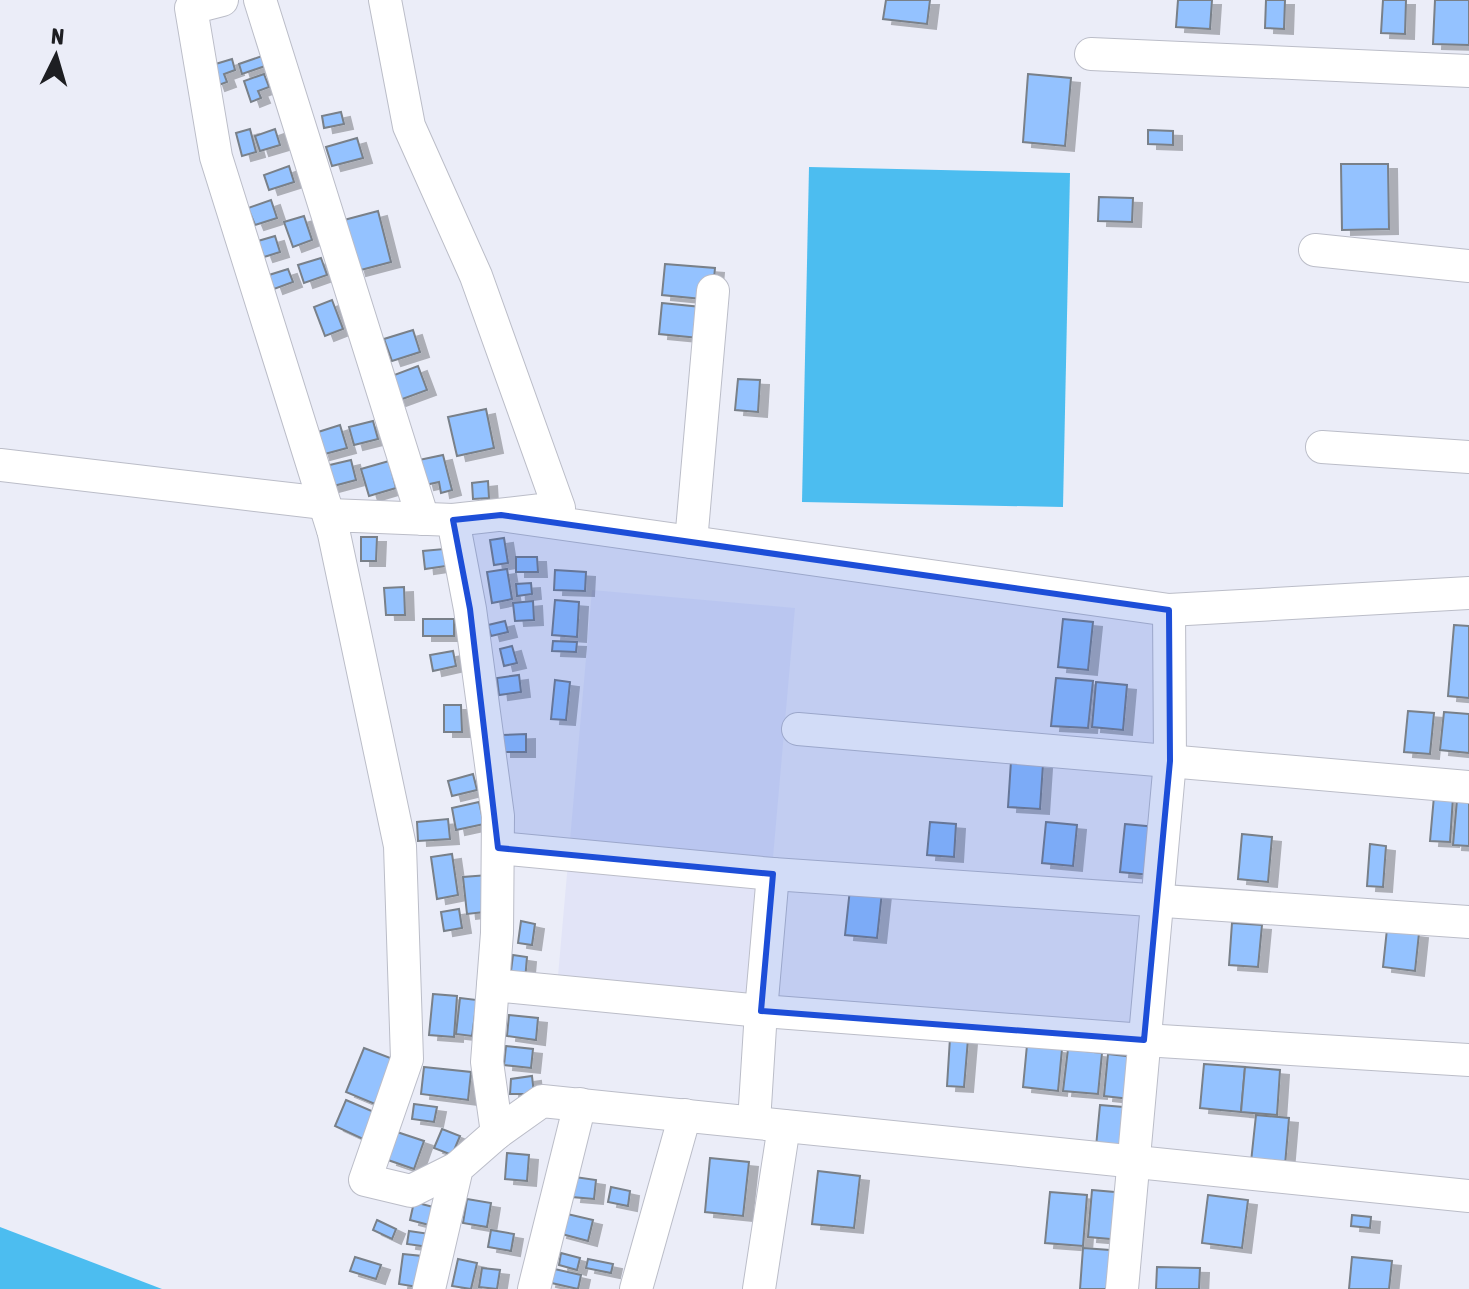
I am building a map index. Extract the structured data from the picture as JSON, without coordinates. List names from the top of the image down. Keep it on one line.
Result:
{"north":"top"}
